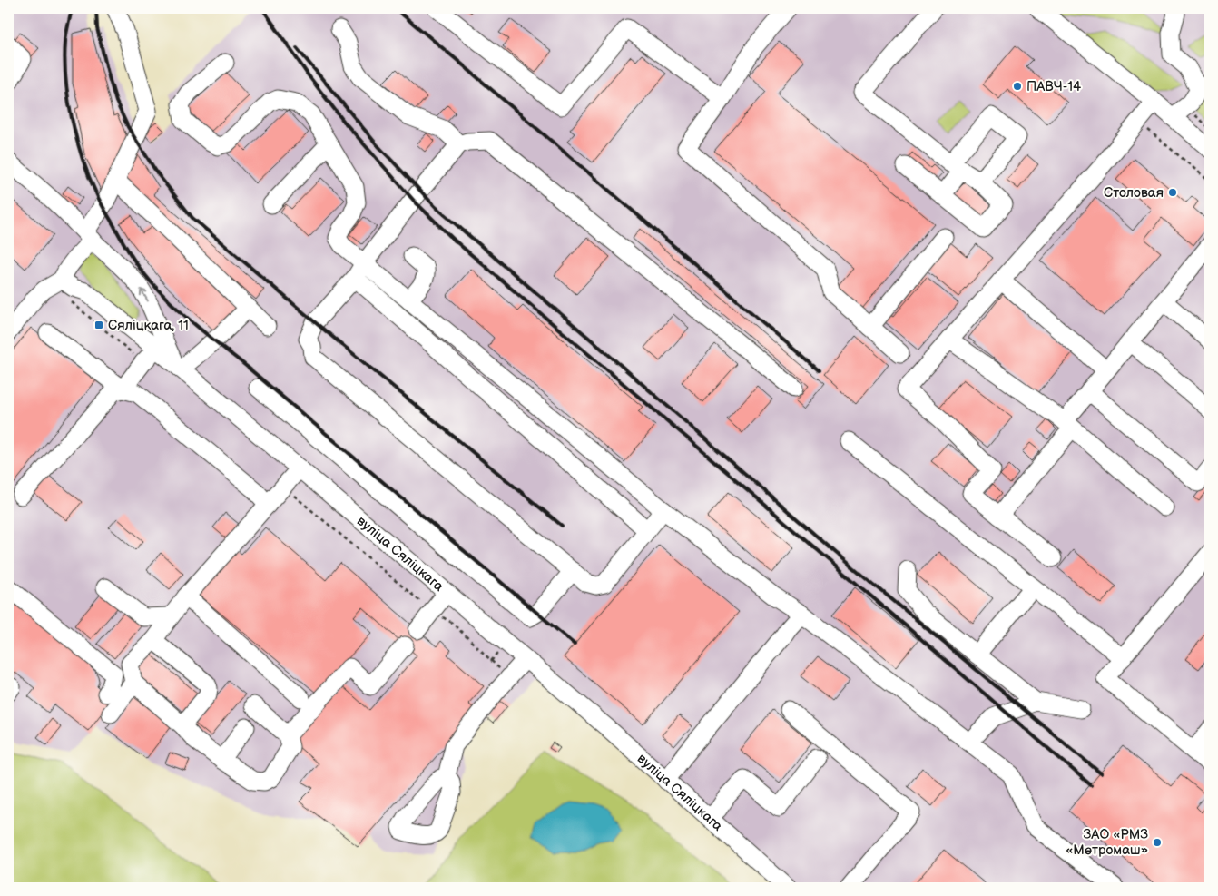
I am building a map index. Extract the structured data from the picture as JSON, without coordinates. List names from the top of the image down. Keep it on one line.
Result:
{"streets":{"street":["вуліца Сяліцкага"]},"places":{"other":["ПАВЧ-14","Столовая","ЗАО «РМЗ «Метромаш»"],"transit":["Сяліцкага, 11"]}}
